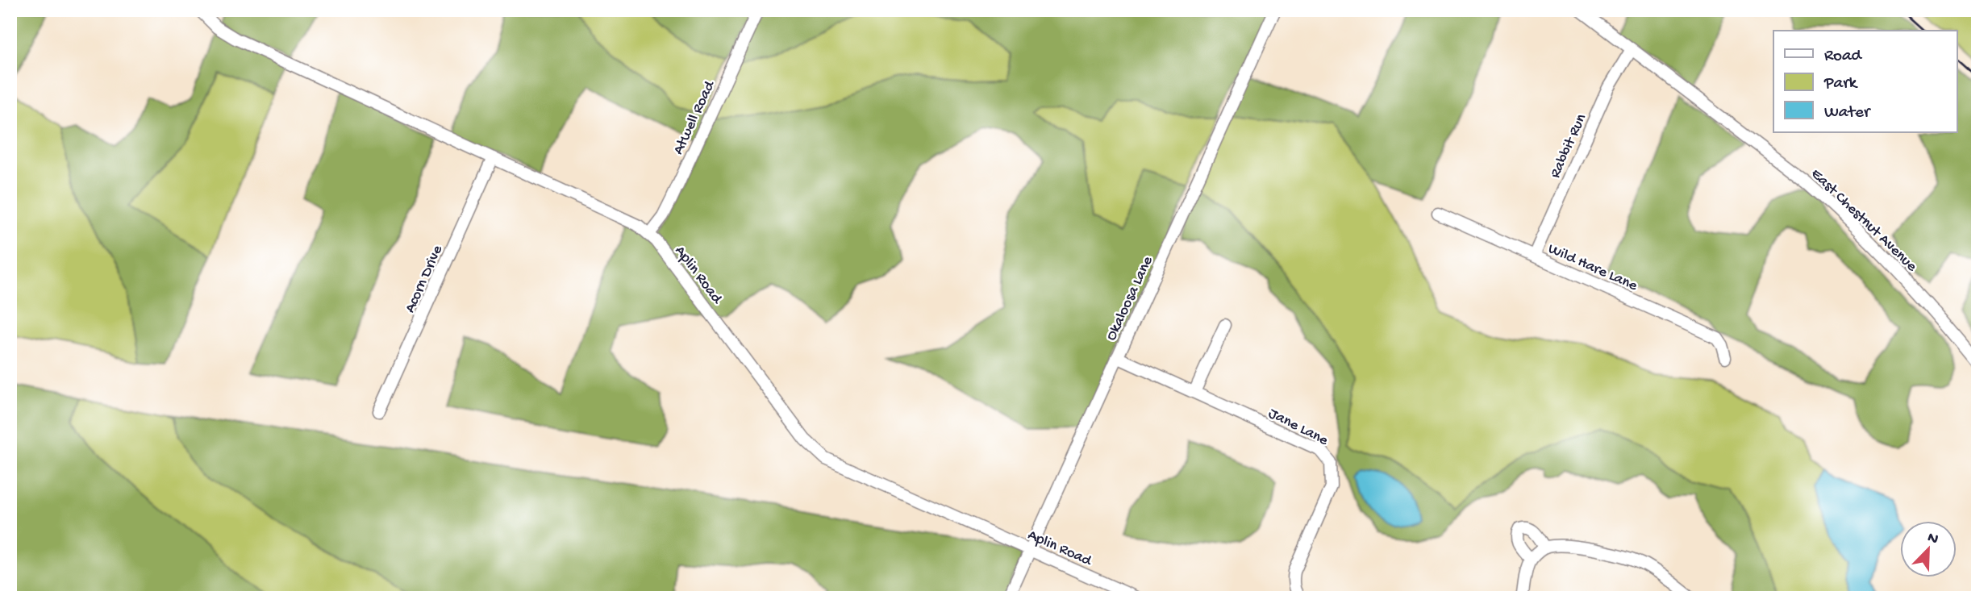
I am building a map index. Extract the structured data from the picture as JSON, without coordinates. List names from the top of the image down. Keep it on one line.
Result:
{"streets":{"street":["Atwell Road","Rabbit Run","East Chestnut Avenue","Wild Hare Lane","Aplin Road","Acorn Drive","Okaloosa Lane","Jane Lane"]},"crossings":[["Atwell Road","Aplin Road"],["Rabbit Run","East Chestnut Avenue"],["Rabbit Run","Wild Hare Lane"],["Aplin Road","Acorn Drive"],["Aplin Road","Okaloosa Lane"],["Okaloosa Lane","Jane Lane"]],"legend":["Road","Park","Water"],"north":"top right"}
